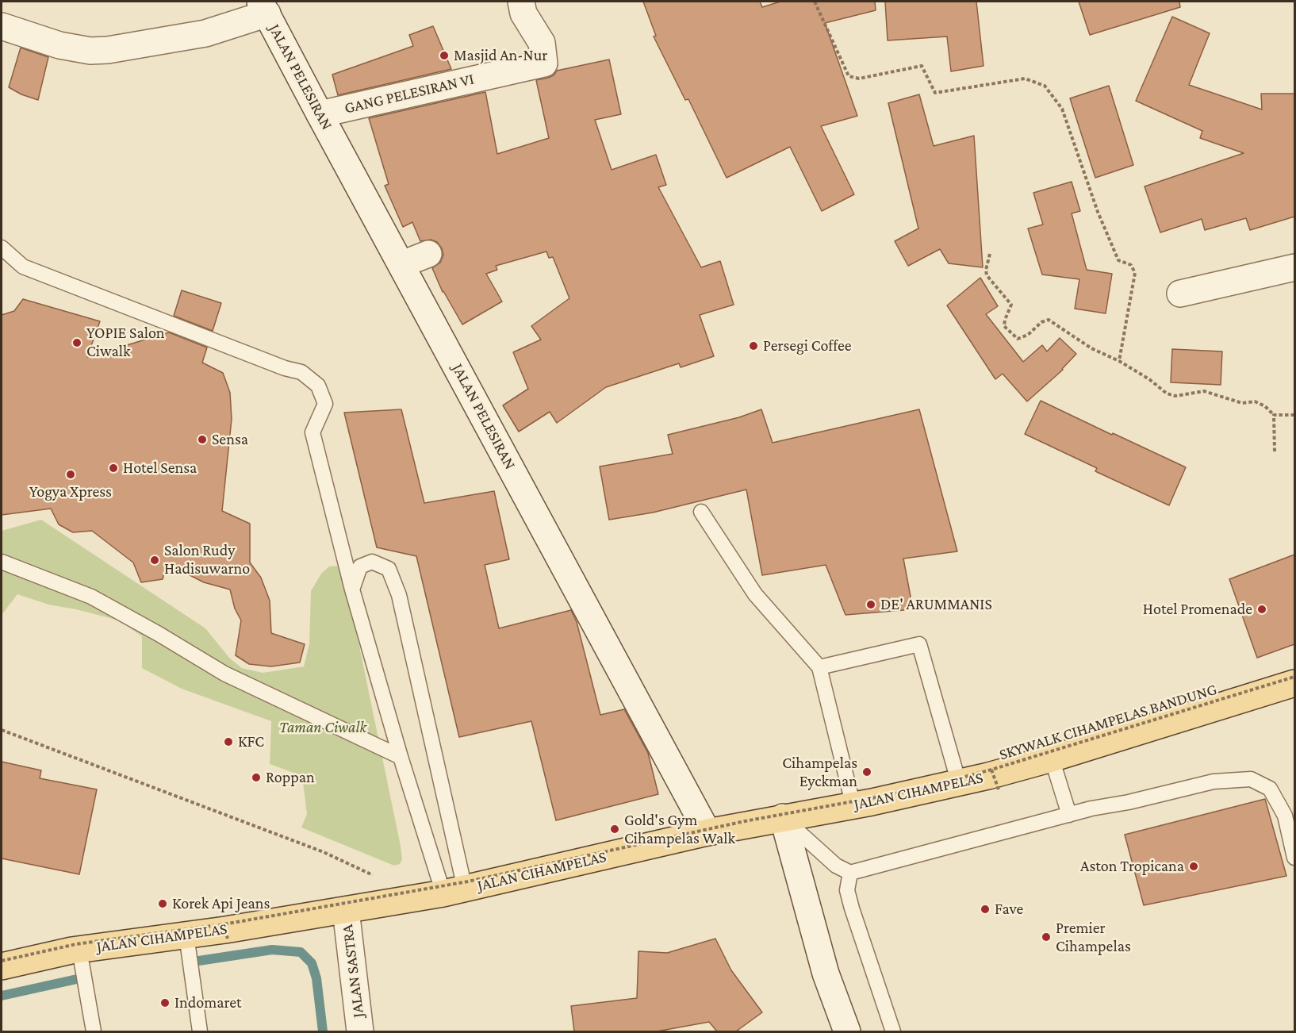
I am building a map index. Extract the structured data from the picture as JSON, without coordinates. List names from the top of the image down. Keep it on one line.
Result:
{"streets":{"main road":["JALAN CIHAMPELAS"],"street":["JALAN PELESIRAN","GANG PELESIRAN VI","JALAN SASTRA"],"path":["SKYWALK CIHAMPELAS BANDUNG"]},"crossings":[["JALAN PELESIRAN","GANG PELESIRAN VI"],["JALAN PELESIRAN","JALAN CIHAMPELAS"],["JALAN CIHAMPELAS","JALAN SASTRA"]],"parks":["Taman Ciwalk"],"places":["Masjid An-Nur","YOPIE Salon Ciwalk","Persegi Coffee","Sensa","Hotel Sensa","Yogya Xpress","Salon Rudy Hadisuwarno","DE' ARUMMANIS","Hotel Promenade","KFC","Cihampelas Eyckman","Roppan","Gold's Gym Cihampelas Walk","Aston Tropicana","Korek Api Jeans","Fave","Premier Cihampelas","Indomaret"]}
